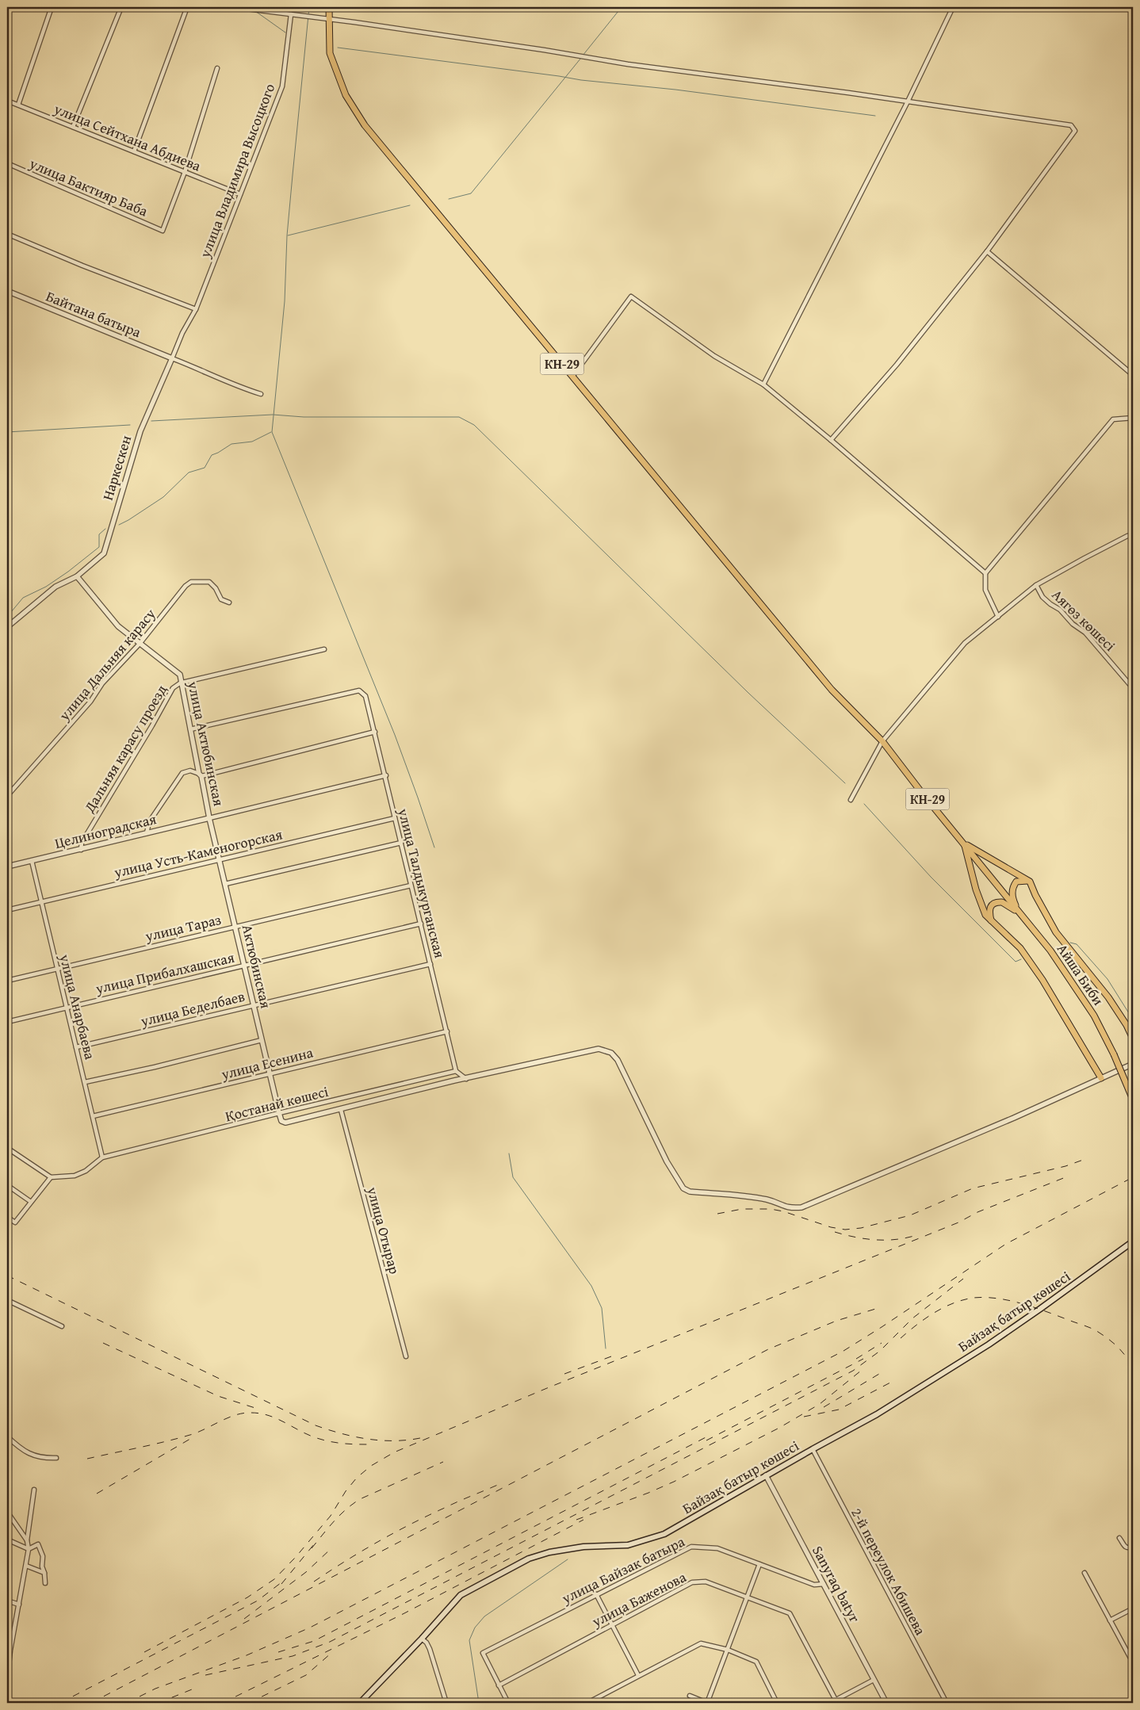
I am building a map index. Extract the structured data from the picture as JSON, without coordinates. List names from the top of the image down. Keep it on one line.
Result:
{"streets":{"main road":["КН-29","Айша Биби","Байзақ батыр көшесі"],"street":["улица Сейтхана Абдиева","улица Владимира Высоцкого","улица Бактияр Баба","Байтана батыра","Наркескен","Аягөз көшесі","улица Дальняя карасу","улица Актюбинская","Дальняя карасу проезд","Целиноградская","улица Усть-Каменогорская","улица Талдыкурганская","улица Тараз","Актюбинская","улица Прибалхашская","улица Анарбаева","улица Беделбаев","улица Есенина","Қостанай көшесі","улица Отырар","улица Байзак батыра","2-й переулок Абишева","Sanyraq batyr","улица Баженова"]},"crossings":[["улица Сейтхана Абдиева","улица Владимира Высоцкого"],["улица Сейтхана Абдиева","улица Бактияр Баба"],["улица Владимира Высоцкого","Байтана батыра"],["улица Владимира Высоцкого","Наркескен"],["Байтана батыра","Наркескен"],["КН-29","Айша Биби"],["Наркескен","улица Актюбинская"],["улица Дальняя карасу","улица Актюбинская"],["улица Актюбинская","Дальняя карасу проезд"],["улица Актюбинская","Целиноградская"],["улица Актюбинская","улица Талдыкурганская"],["улица Актюбинская","Актюбинская"],["Дальняя карасу проезд","Целиноградская"],["Целиноградская","Актюбинская"],["Целиноградская","улица Анарбаева"],["улица Усть-Каменогорская","улица Талдыкурганская"],["улица Усть-Каменогорская","Актюбинская"],["улица Усть-Каменогорская","улица Анарбаева"],["улица Талдыкурганская","улица Тараз"],["улица Талдыкурганская","улица Прибалхашская"],["улица Талдыкурганская","улица Беделбаев"],["улица Талдыкурганская","улица Есенина"],["улица Талдыкурганская","Қостанай көшесі"],["улица Тараз","Актюбинская"],["улица Тараз","улица Анарбаева"],["Актюбинская","улица Прибалхашская"],["Актюбинская","улица Беделбаев"],["Актюбинская","улица Есенина"],["Актюбинская","Қостанай көшесі"],["Актюбинская","улица Отырар"],["улица Прибалхашская","улица Анарбаева"],["улица Анарбаева","улица Беделбаев"],["улица Анарбаева","улица Есенина"],["улица Анарбаева","Қостанай көшесі"],["Байзақ батыр көшесі","2-й переулок Абишева"],["Байзақ батыр көшесі","Sanyraq batyr"],["улица Байзак батыра","Sanyraq batyr"],["улица Байзак батыра","улица Баженова"]]}
